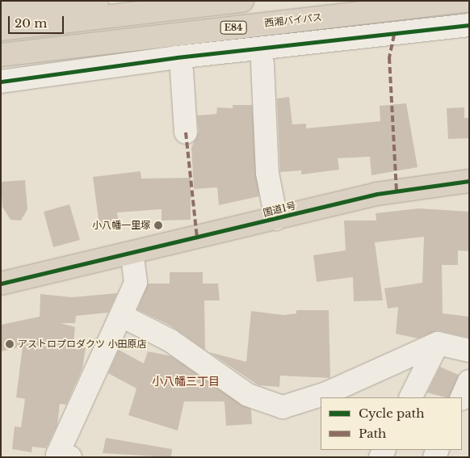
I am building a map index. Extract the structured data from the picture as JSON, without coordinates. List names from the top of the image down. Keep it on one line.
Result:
{"streets":{"highway":["西湘バイパス","E84","国道1号"]},"districts":["小八幡三丁目"],"places":["小八幡一里塚","アストロプロダクツ 小田原店"],"legend":["Cycle path","Path"],"scale_bar":"20 m"}
